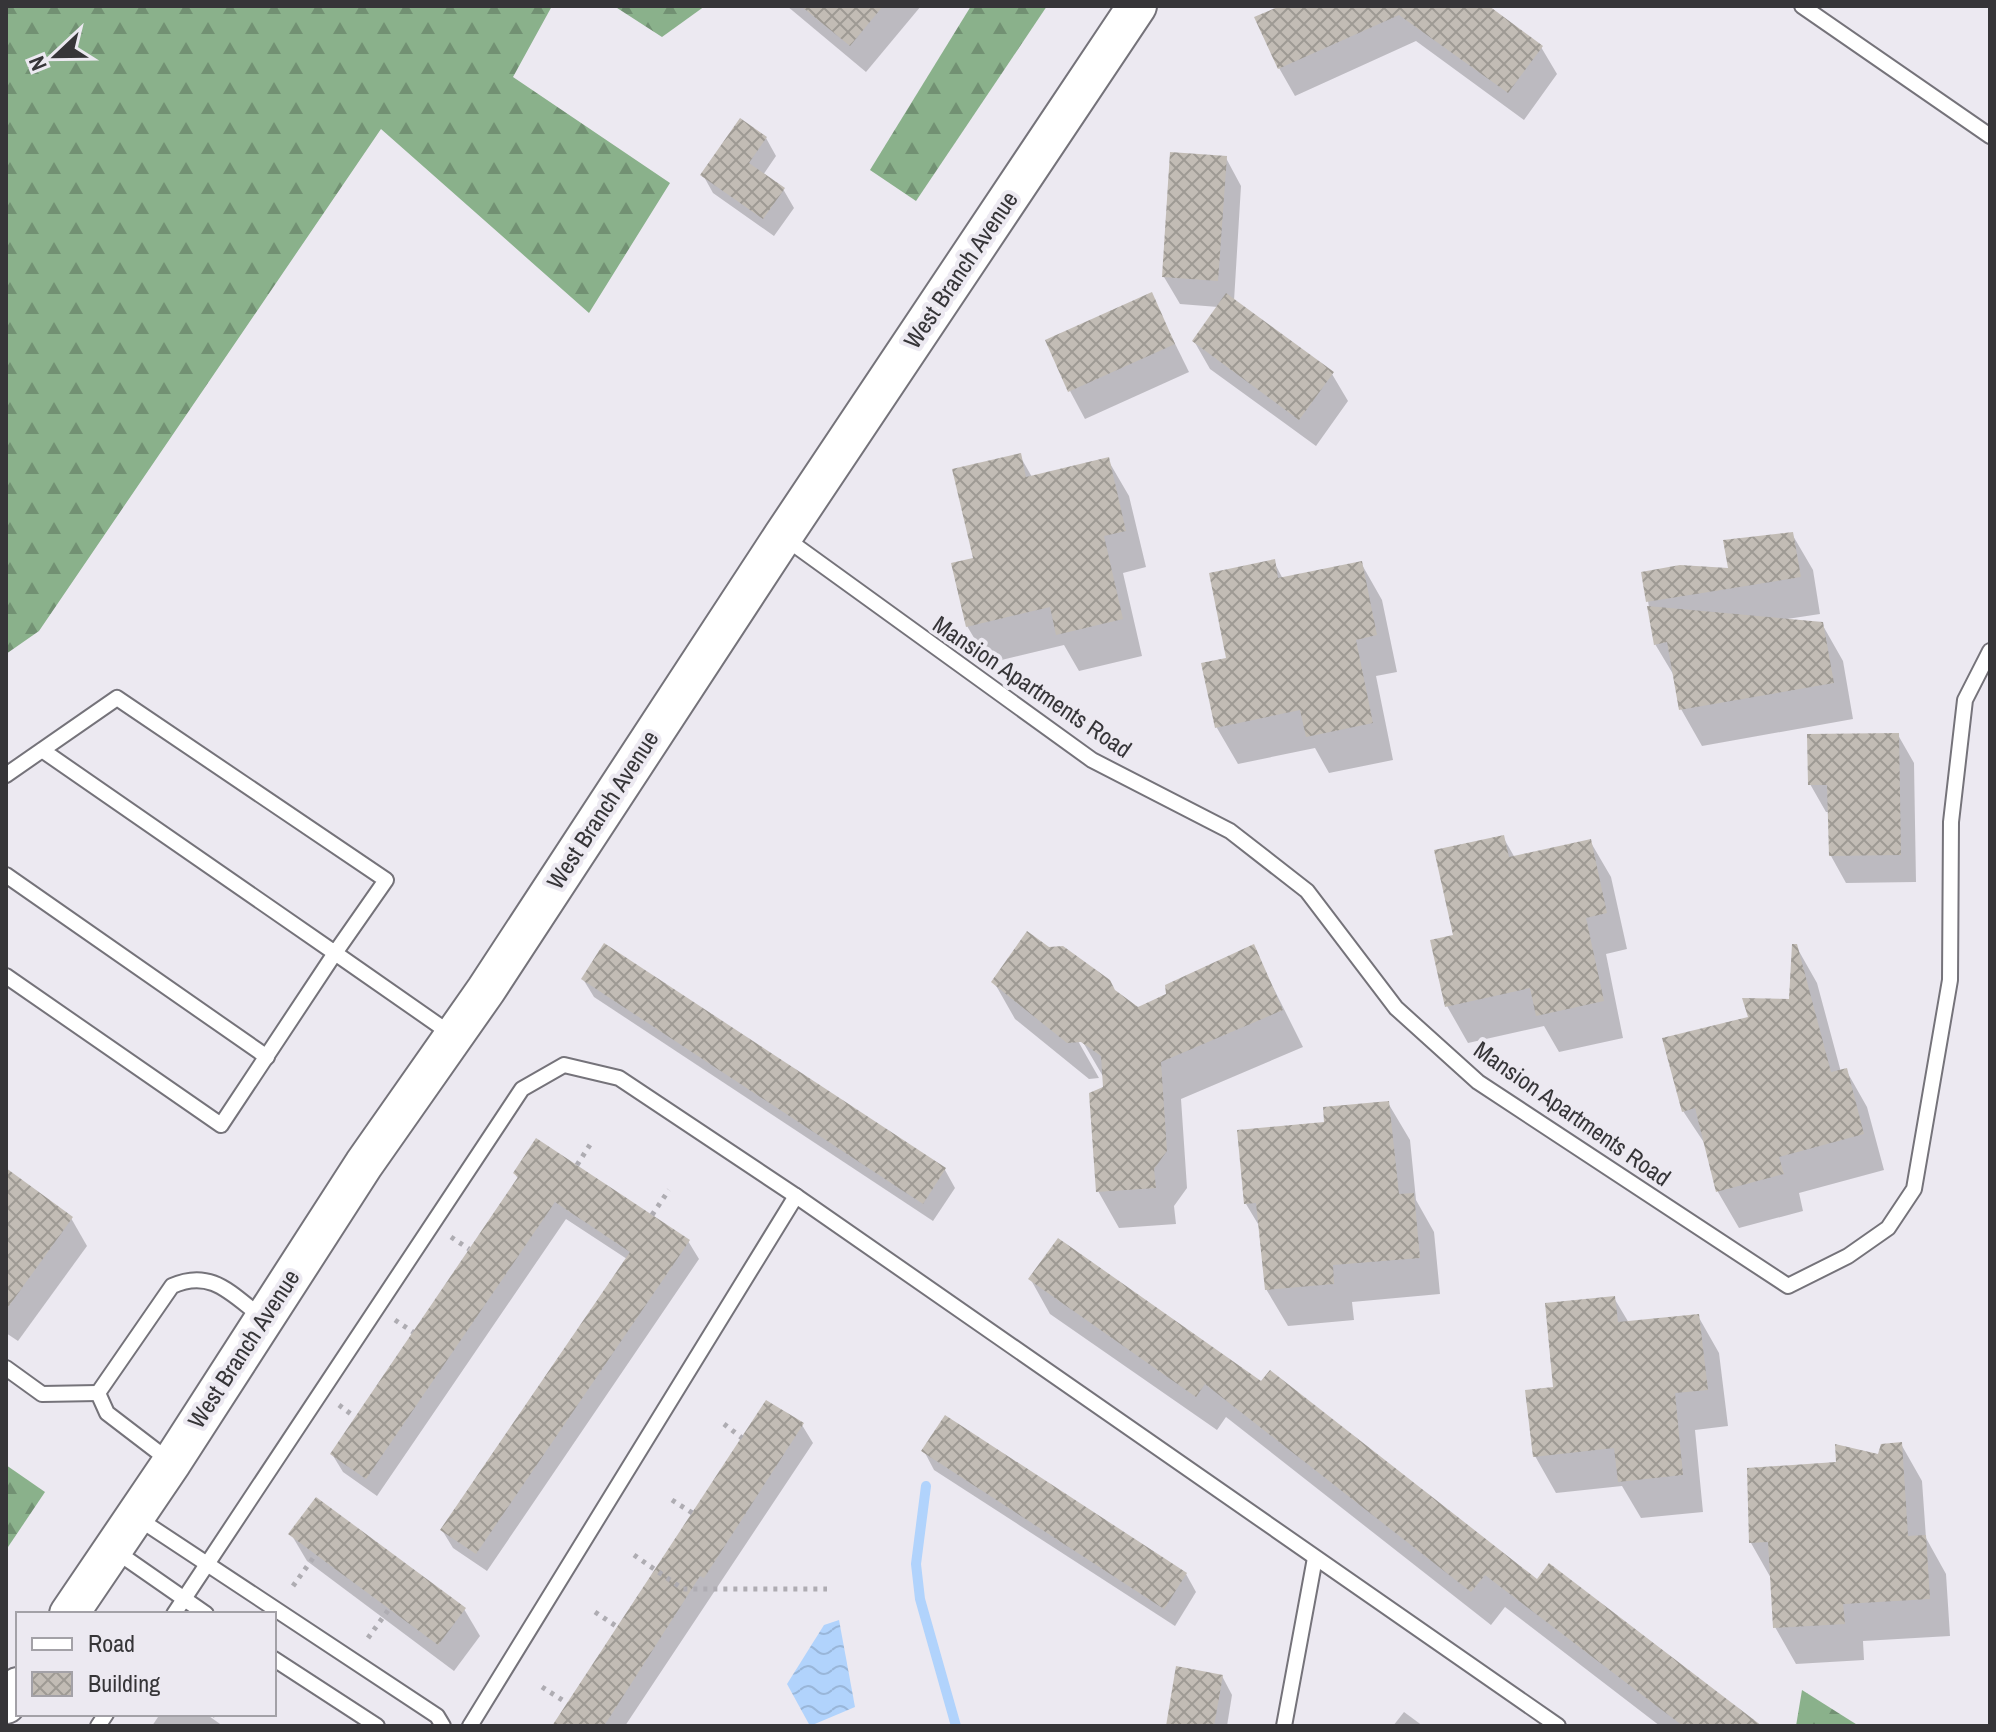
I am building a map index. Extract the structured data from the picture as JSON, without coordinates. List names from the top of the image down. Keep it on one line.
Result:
{"streets":{"street":["West Branch Avenue"],"lane":["Mansion Apartments Road"]},"crossings":[["West Branch Avenue","Mansion Apartments Road"]],"legend":["Road","Building"],"north":"left"}
